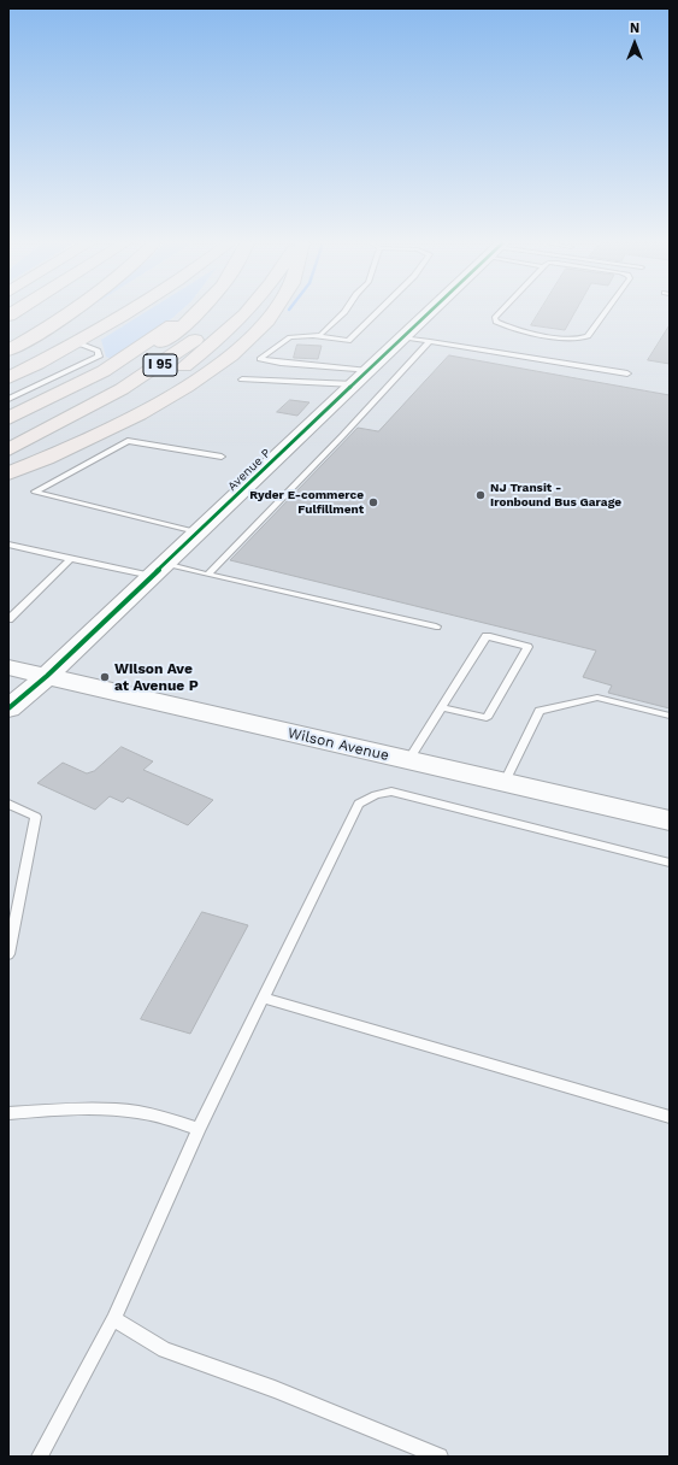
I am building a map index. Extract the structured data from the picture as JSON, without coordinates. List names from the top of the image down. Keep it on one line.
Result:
{"streets":{"highway":["I 95"],"street":["Avenue P","Wilson Avenue"]},"crossings":[["Avenue P","Wilson Avenue"]],"places":["NJ Transit - Ironbound Bus Garage","Ryder E-commerce Fulfillment","Wilson Ave at Avenue P"],"north":"top"}
